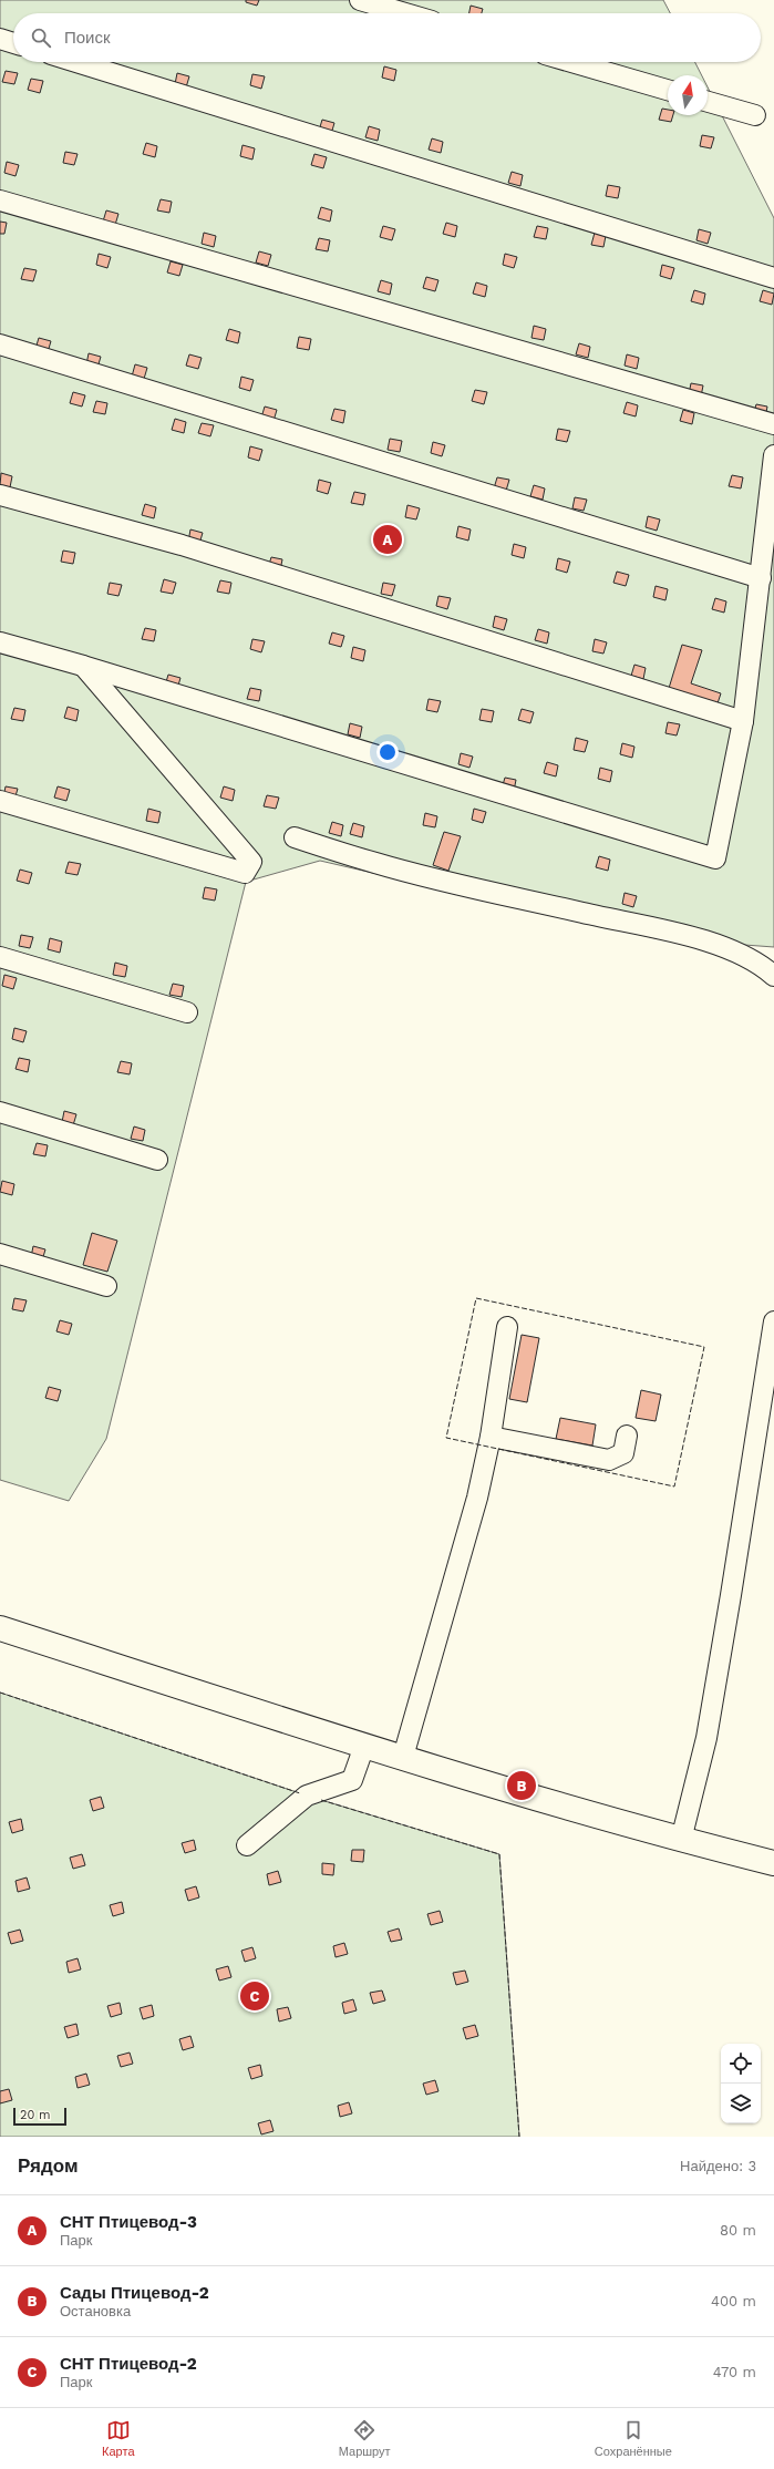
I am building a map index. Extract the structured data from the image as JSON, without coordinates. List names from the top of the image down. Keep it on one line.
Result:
{"scale_bar":"20 m","north":"top","page":{"search":"Поиск","pins":["A","B","C"],"scale":"20 m","heading":["Рядом","Найдено: 3"],"list":[{"mark":"A","name":"СНТ Птицевод-3","note":"Парк","value":"80 m"},{"mark":"B","name":"Сады Птицевод-2","note":"Остановка","value":"400 m"},{"mark":"C","name":"СНТ Птицевод-2","note":"Парк","value":"470 m"}],"nav":["Карта","Маршрут","Сохранённые"]}}
